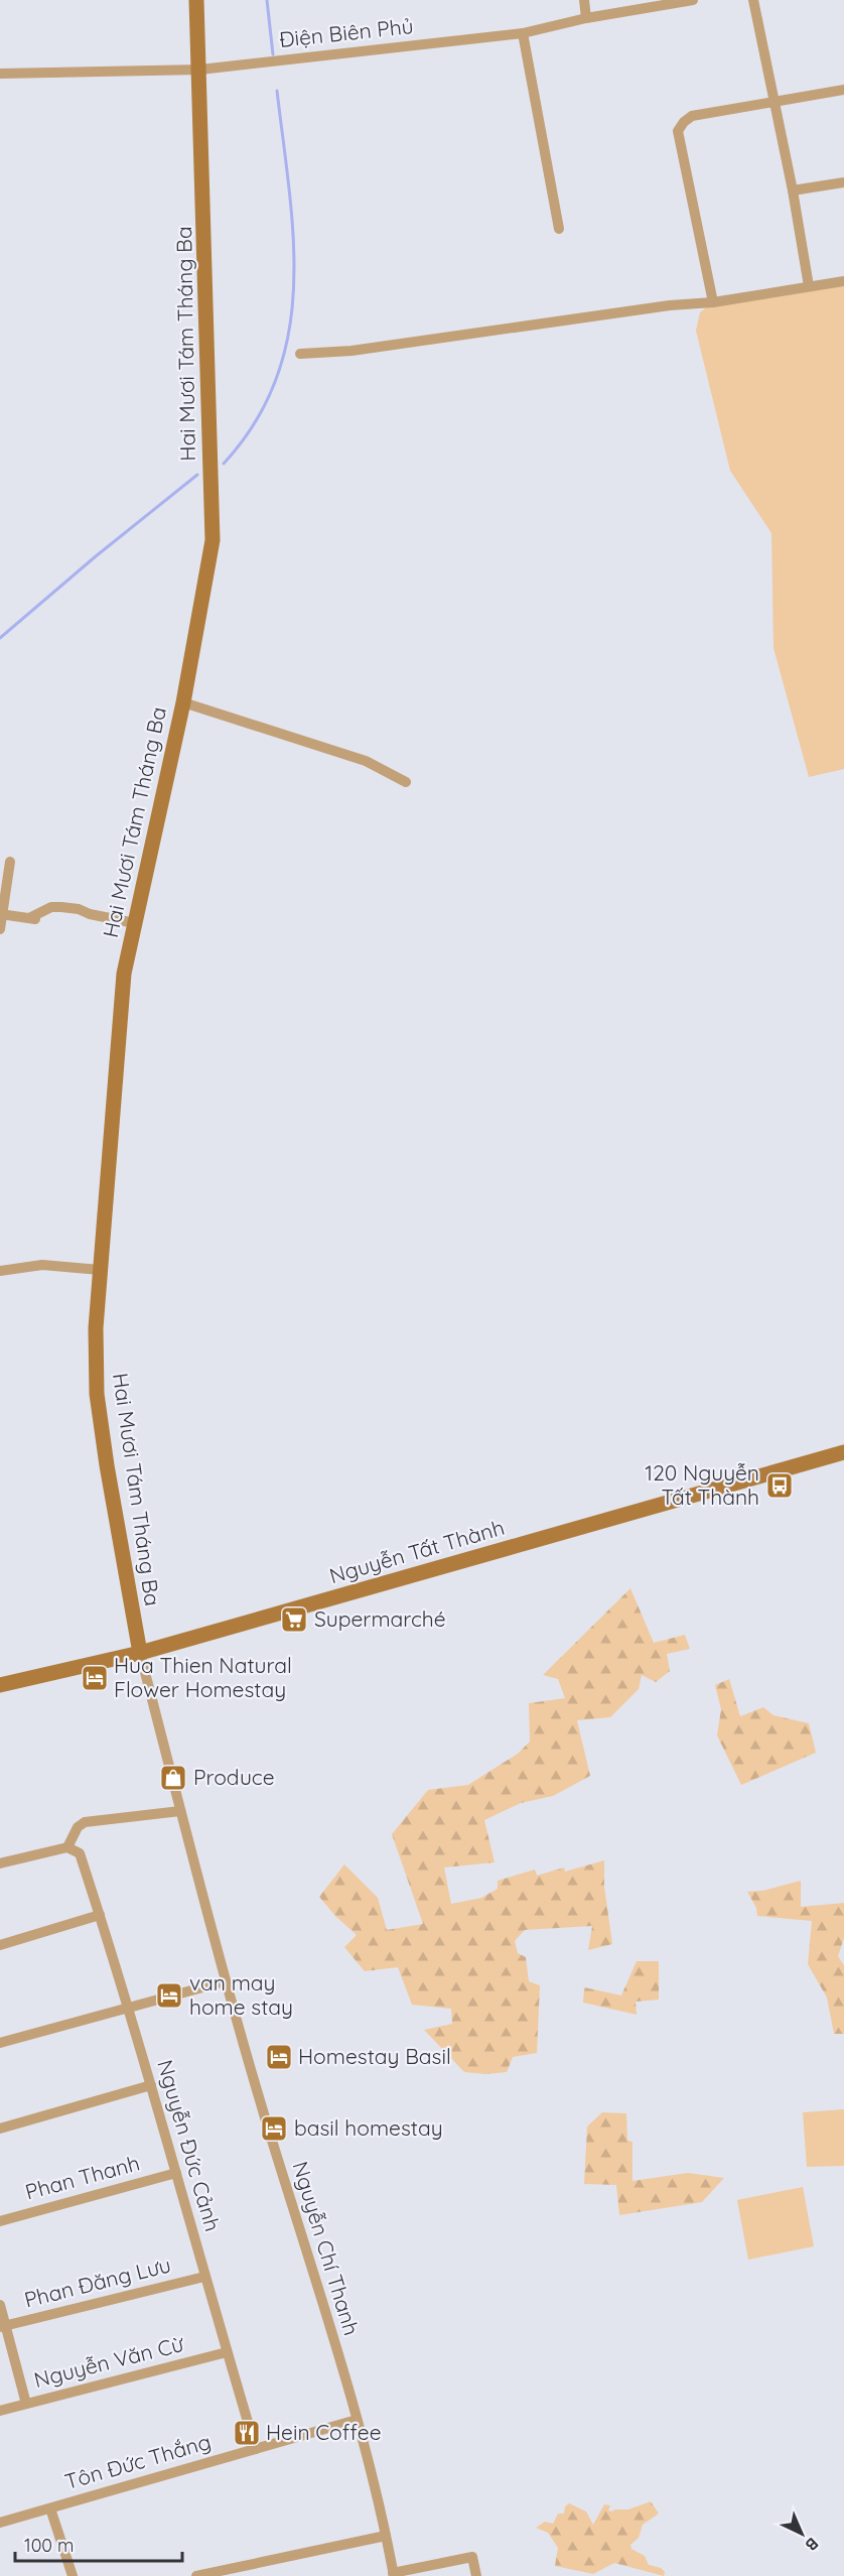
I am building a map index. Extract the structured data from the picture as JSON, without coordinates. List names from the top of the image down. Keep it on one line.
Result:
{"streets":{"street":["Điện Biên Phủ","Hai Mươi Tám Tháng Ba","Nguyễn Tất Thành","Nguyễn Đức Cảnh","Phan Thanh","Nguyễn Chí Thanh","Phan Đăng Lưu","Nguyễn Văn Cừ","Tôn Đức Thắng"]},"crossings":[["Điện Biên Phủ","Hai Mươi Tám Tháng Ba"],["Hai Mươi Tám Tháng Ba","Nguyễn Tất Thành"],["Hai Mươi Tám Tháng Ba","Nguyễn Chí Thanh"],["Nguyễn Tất Thành","Nguyễn Chí Thanh"],["Nguyễn Đức Cảnh","Phan Thanh"],["Nguyễn Đức Cảnh","Phan Đăng Lưu"],["Nguyễn Đức Cảnh","Nguyễn Văn Cừ"],["Nguyễn Đức Cảnh","Tôn Đức Thắng"],["Nguyễn Chí Thanh","Tôn Đức Thắng"]],"places":{"bus stop":["120 Nguyễn Tất Thành"],"supermarket":["Supermarché"],"hotel":["Hua Thien Natural Flower Homestay","van may home stay","Homestay Basil","basil homestay"],"shop":["Produce"],"restaurant":["Hein Coffee"]},"scale_bar":"100 m","north":"bottom right"}
